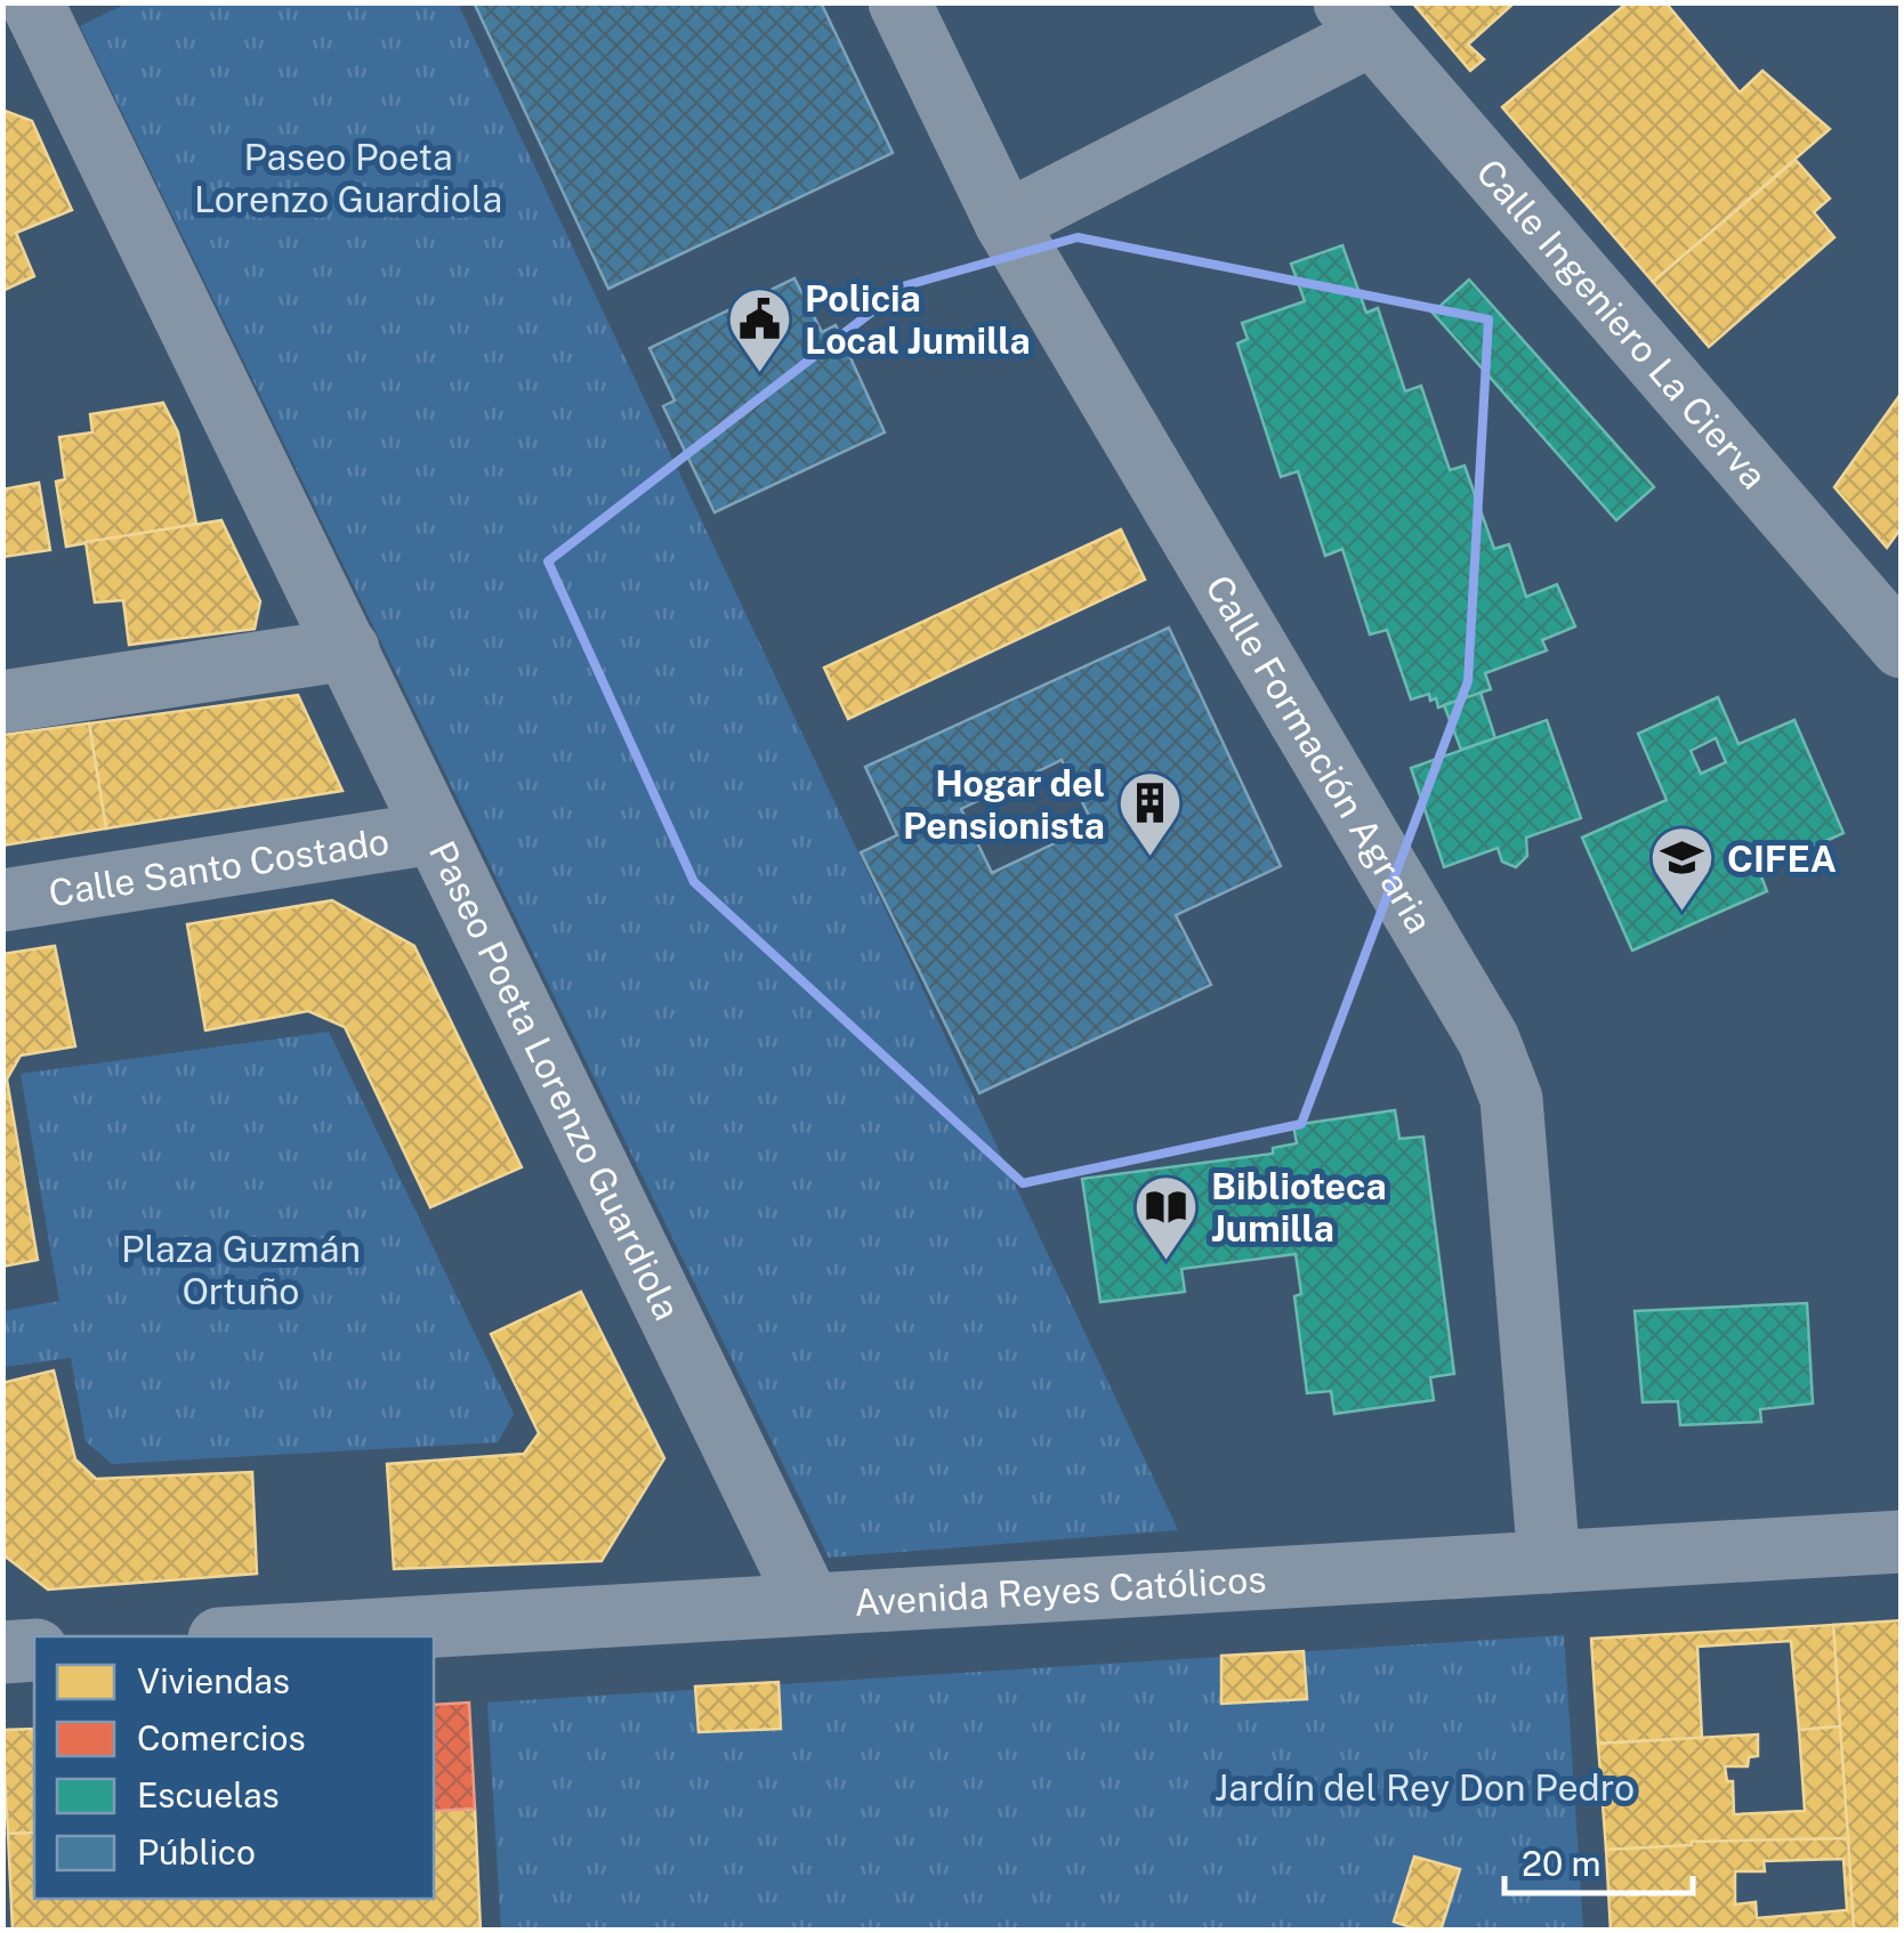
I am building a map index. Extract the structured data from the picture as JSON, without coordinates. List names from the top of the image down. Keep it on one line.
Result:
{"streets":{"street":["Calle Ingeniero La Cierva","Calle Formación Agraria","Calle Santo Costado","Paseo Poeta Lorenzo Guardiola","Avenida Reyes Católicos"]},"crossings":[["Calle Formación Agraria","Avenida Reyes Católicos"],["Calle Santo Costado","Paseo Poeta Lorenzo Guardiola"],["Paseo Poeta Lorenzo Guardiola","Avenida Reyes Católicos"]],"parks":["Paseo Poeta Lorenzo Guardiola","Plaza Guzmán Ortuño","Jardín del Rey Don Pedro"],"places":{"public building":["Policia Local Jumilla"],"building":["Hogar del Pensionista"],"school or university":["CIFEA"],"library":["Biblioteca Jumilla"]},"legend":["Viviendas","Comercios","Escuelas","Público"],"scale_bar":"20 m"}
